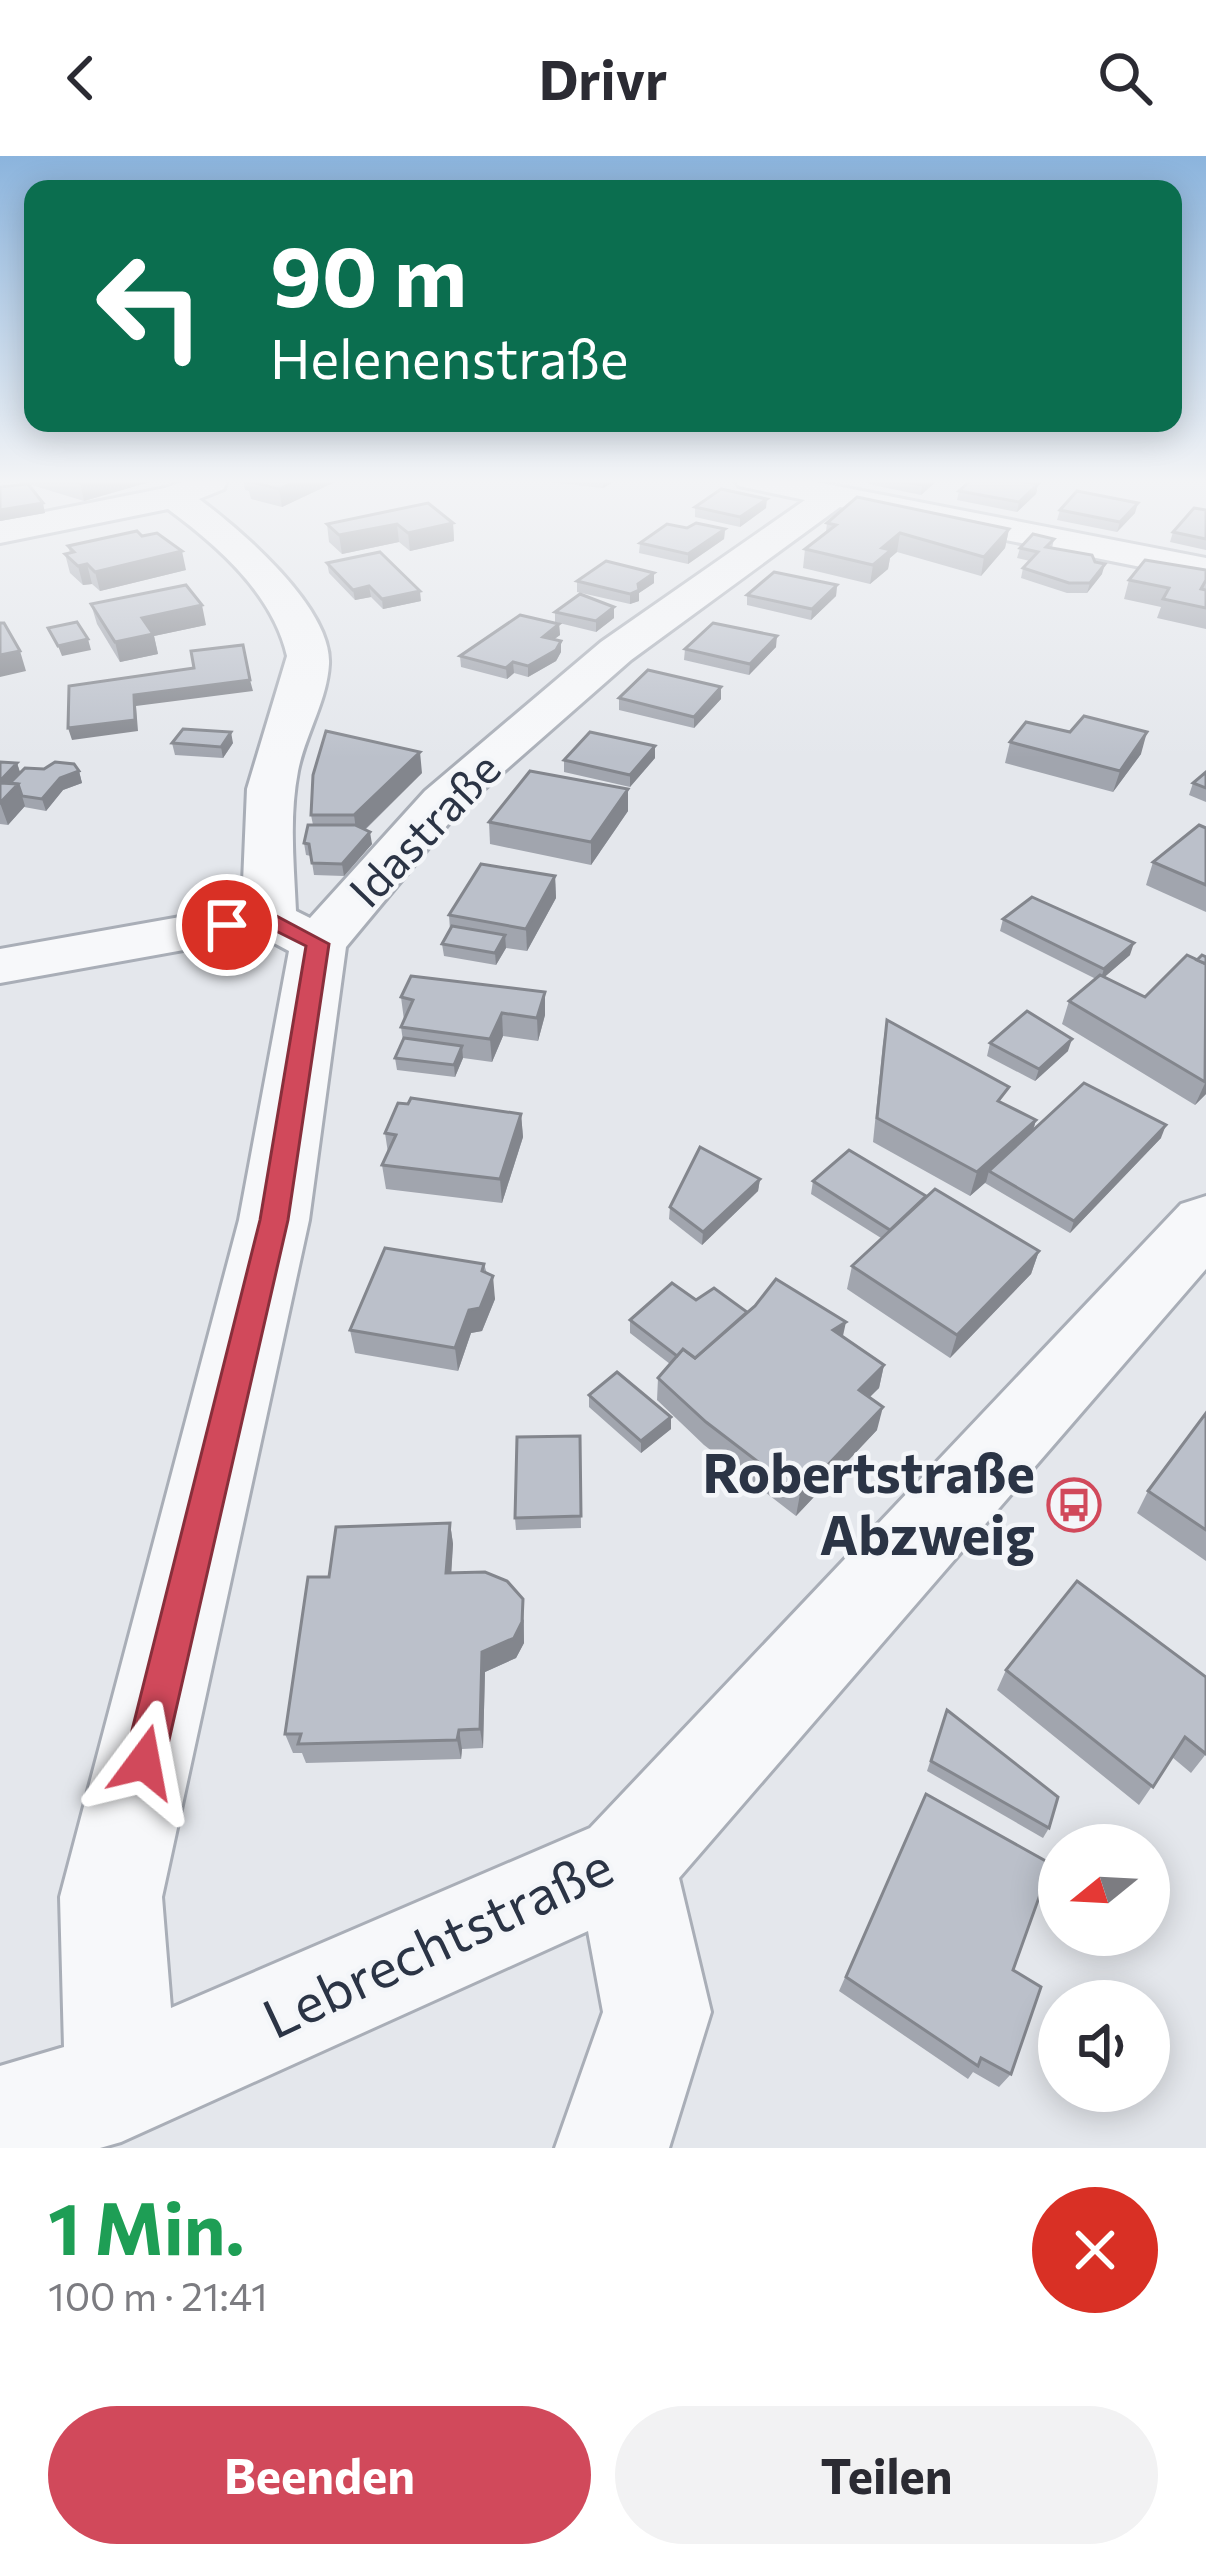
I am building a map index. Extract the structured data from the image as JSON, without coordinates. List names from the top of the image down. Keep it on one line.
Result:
{"streets":{"street":["Idastraße","Lebrechtstraße"]},"crossings":[["Idastraße","Lebrechtstraße"]],"places":{"bus stop":["Robertstraße Abzweig"]},"north":"left","page":{"header":"Drivr","turn":["90 m","Helenenstraße"],"heading":["1 Min.","100 m · 21:41"],"buttons":["Beenden","Teilen"]}}
